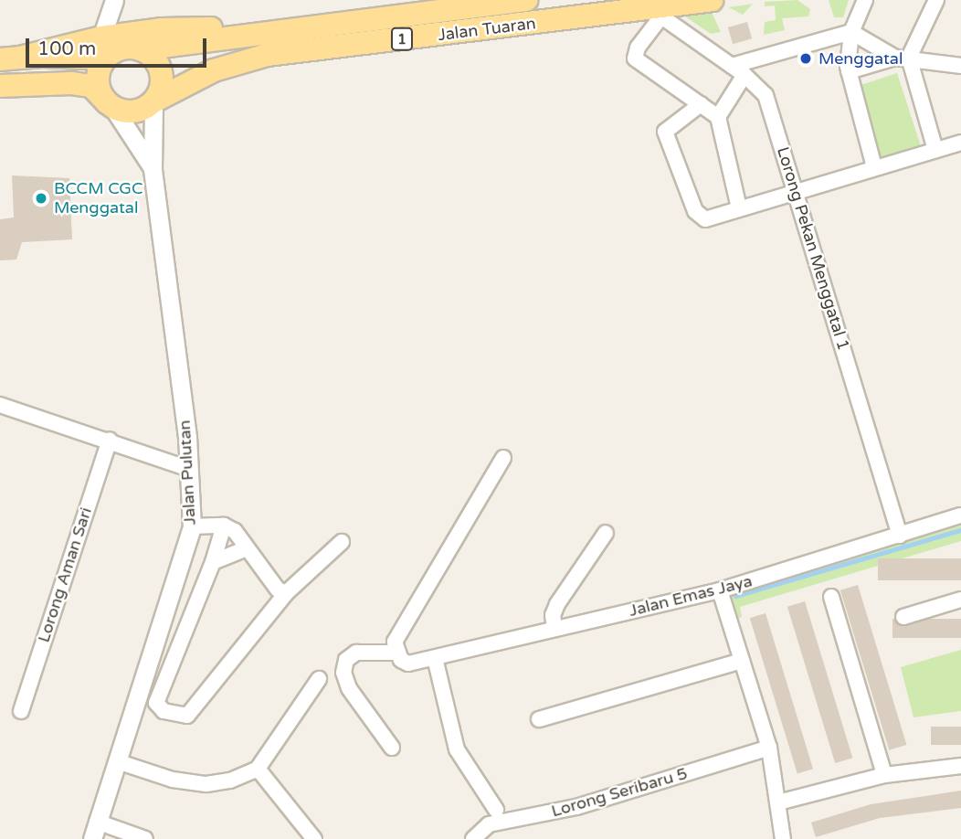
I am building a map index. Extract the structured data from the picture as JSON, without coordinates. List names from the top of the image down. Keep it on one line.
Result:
{"streets":{"main road":["Jalan Tuaran","1"],"street":["Lorong Pekan Menggatal 1","Jalan Pulutan","Lorong Aman Sari","Jalan Emas Jaya","Lorong Seribaru 5"]},"crossings":[["Jalan Tuaran","1"],["Jalan Tuaran","Lorong Pekan Menggatal 1"],["Jalan Tuaran","Jalan Pulutan"],["1","Jalan Pulutan"],["Lorong Pekan Menggatal 1","Jalan Emas Jaya"]],"places":["Menggatal","BCCM CGC Menggatal"],"scale_bar":"100 m"}
